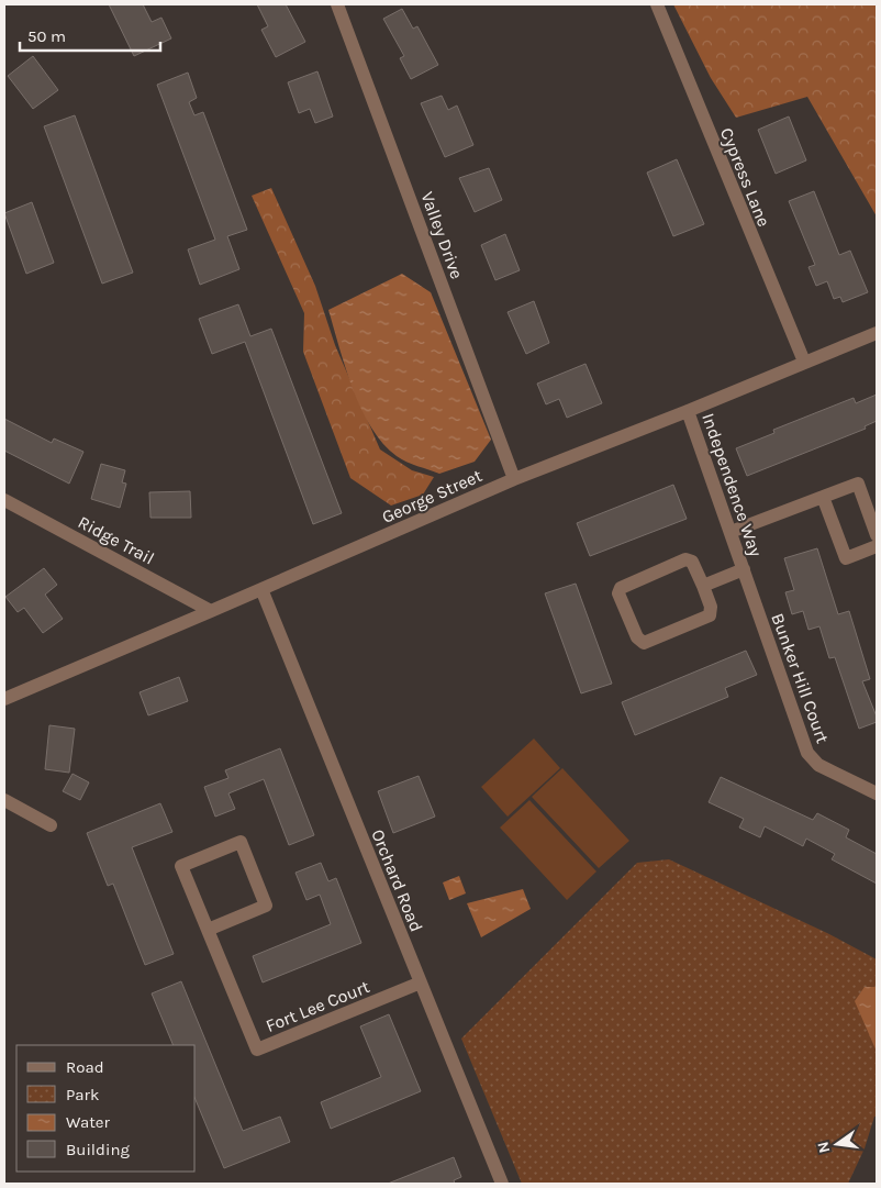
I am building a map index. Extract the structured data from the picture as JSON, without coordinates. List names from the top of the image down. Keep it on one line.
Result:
{"streets":{"street":["Cypress Lane","Valley Drive","Independence Way","George Street","Ridge Trail","Bunker Hill Court","Orchard Road","Fort Lee Court"]},"crossings":[["Cypress Lane","George Street"],["Valley Drive","George Street"],["Independence Way","George Street"],["Independence Way","Bunker Hill Court"],["George Street","Ridge Trail"],["George Street","Orchard Road"],["Orchard Road","Fort Lee Court"]],"legend":["Road","Park","Water","Building"],"scale_bar":"50 m","north":"left"}
